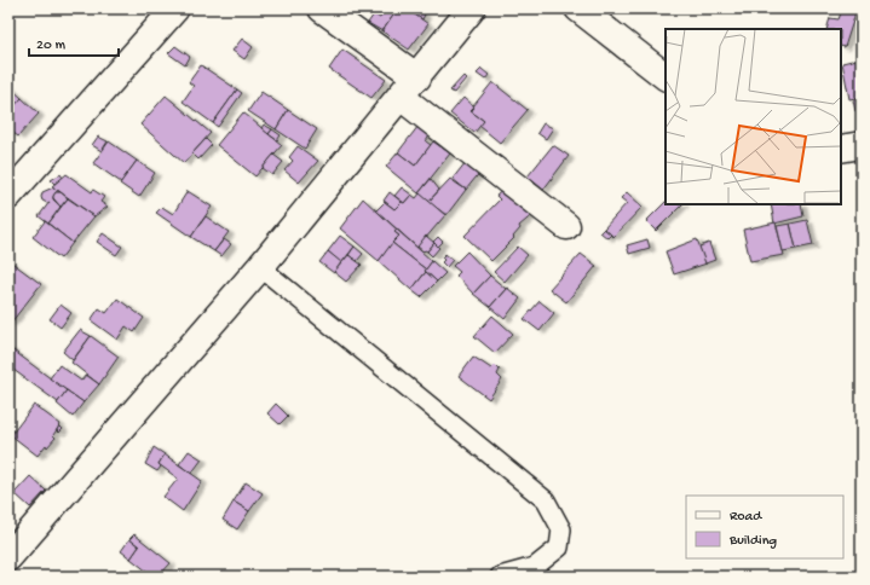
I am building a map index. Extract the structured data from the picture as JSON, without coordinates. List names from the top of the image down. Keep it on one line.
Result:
{"legend":["Road","Building"],"scale_bar":"20 m"}
